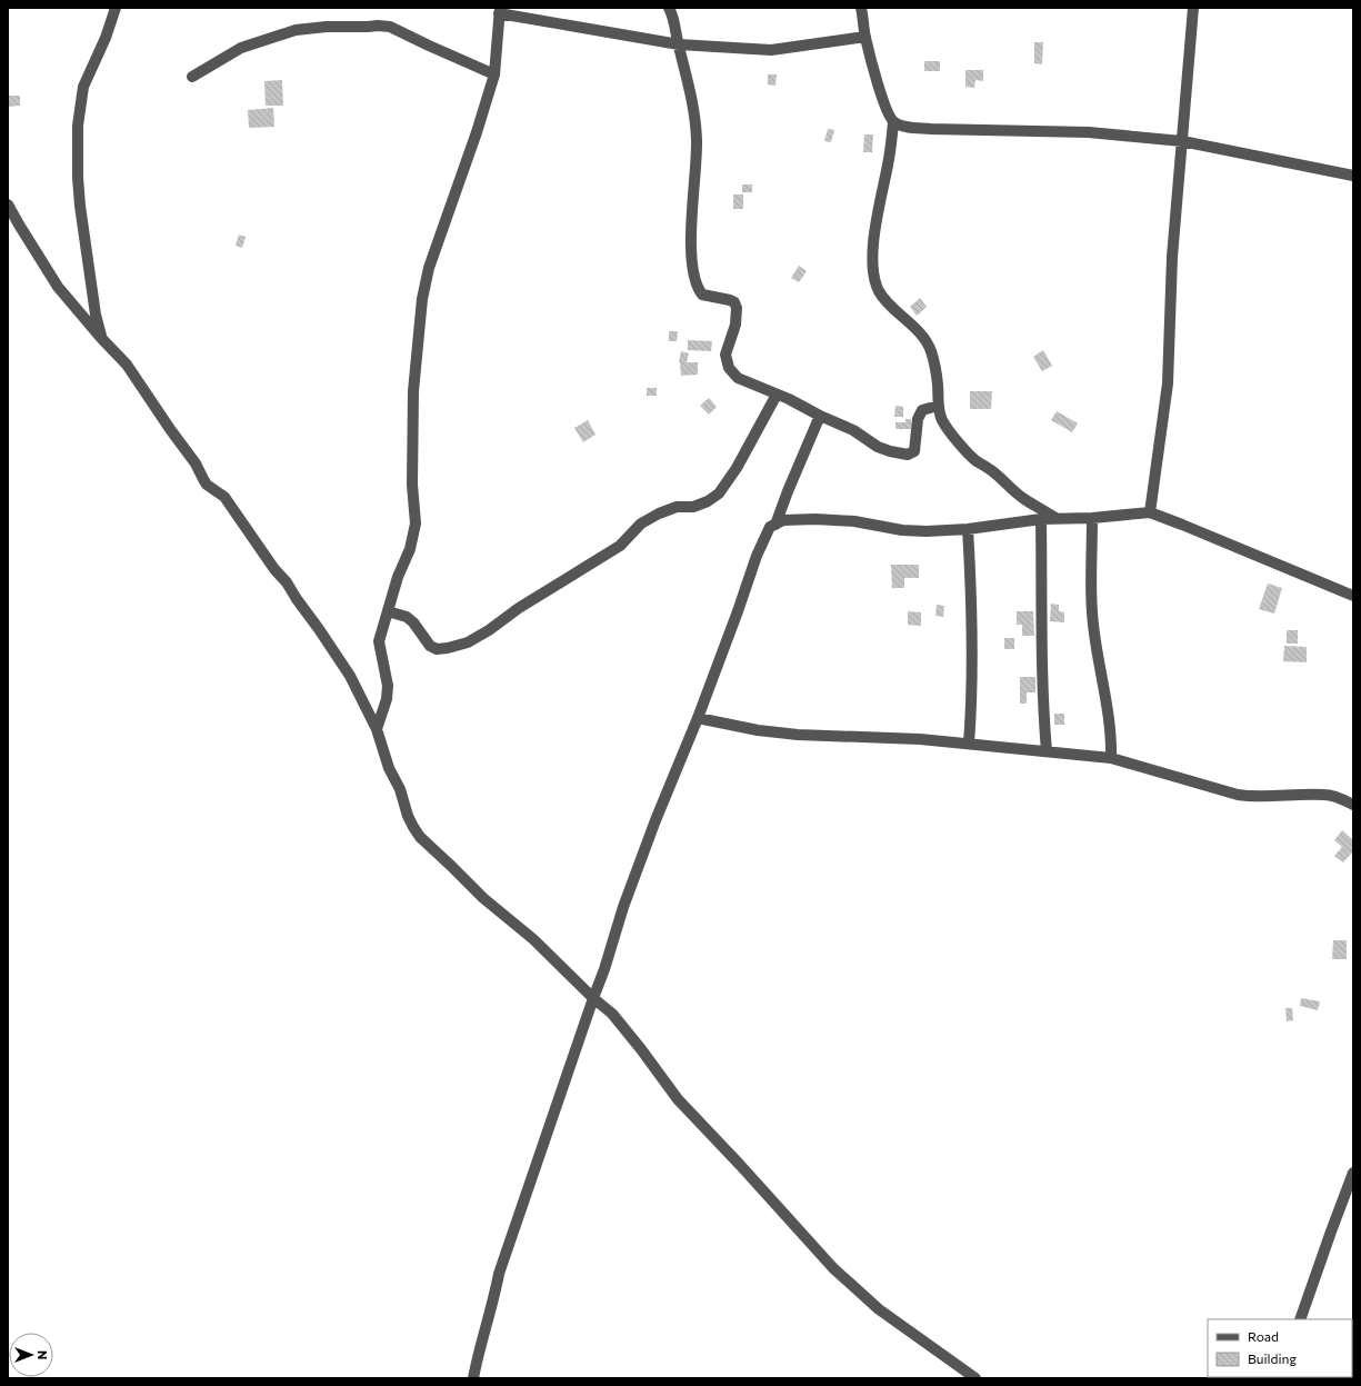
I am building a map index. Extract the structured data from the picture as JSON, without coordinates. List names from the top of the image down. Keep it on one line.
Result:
{"legend":["Road","Building"],"north":"right"}
